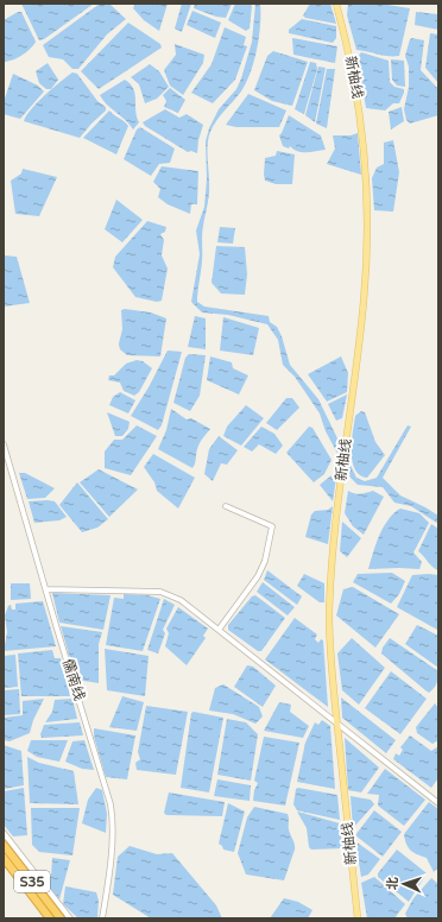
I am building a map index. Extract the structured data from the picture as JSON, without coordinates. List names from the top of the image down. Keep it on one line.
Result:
{"streets":{"highway":["S35"],"main road":["新柚线"],"street":["儒南线"]},"north":"left"}
